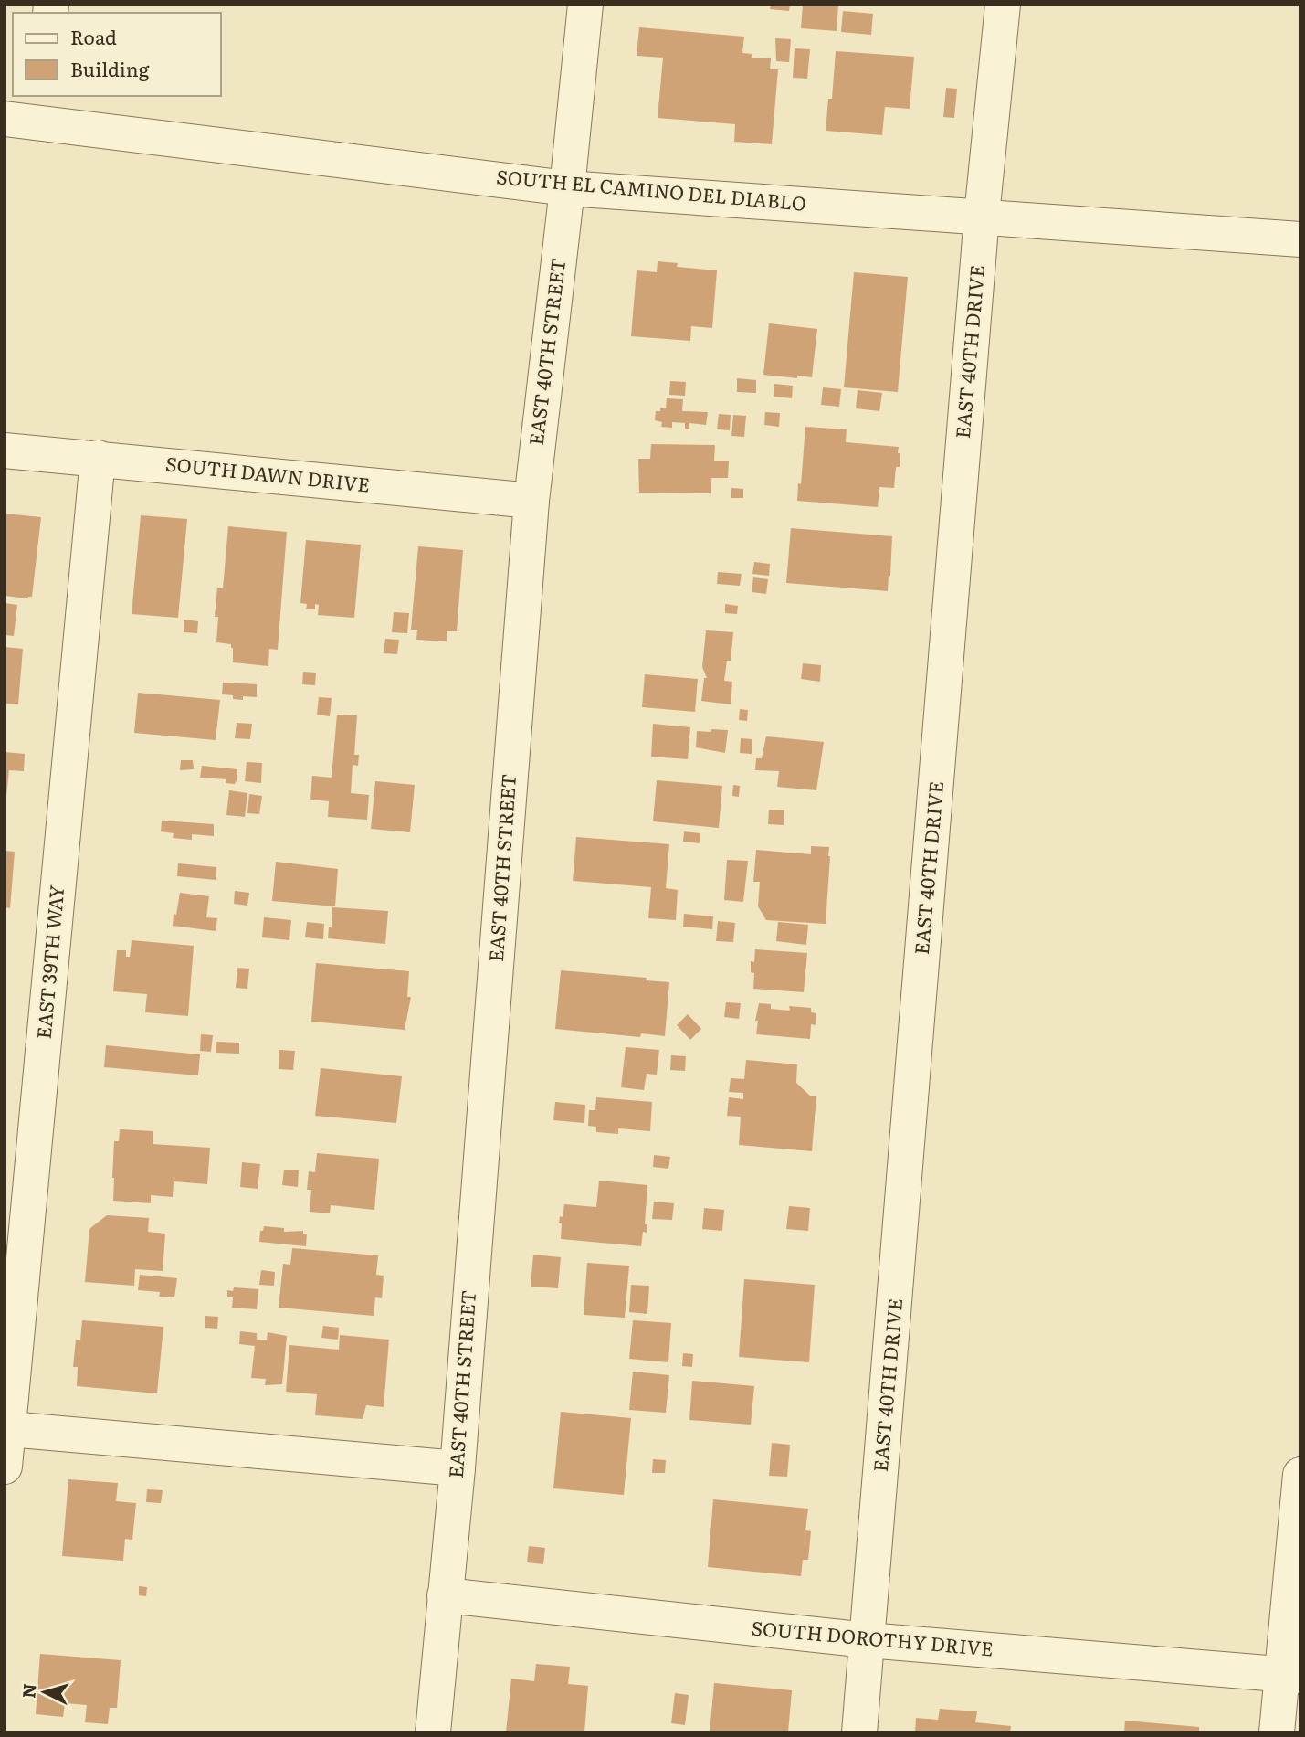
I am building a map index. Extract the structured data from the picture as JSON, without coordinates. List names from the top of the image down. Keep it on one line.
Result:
{"streets":{"street":["SOUTH EL CAMINO DEL DIABLO","EAST 40TH STREET","EAST 40TH DRIVE","SOUTH DAWN DRIVE","EAST 39TH WAY","SOUTH DOROTHY DRIVE"]},"crossings":[["SOUTH EL CAMINO DEL DIABLO","EAST 40TH STREET"],["SOUTH EL CAMINO DEL DIABLO","EAST 40TH DRIVE"],["EAST 40TH STREET","SOUTH DAWN DRIVE"],["EAST 40TH STREET","SOUTH DOROTHY DRIVE"],["EAST 40TH DRIVE","SOUTH DOROTHY DRIVE"],["SOUTH DAWN DRIVE","EAST 39TH WAY"]],"legend":["Road","Building"],"north":"left"}
